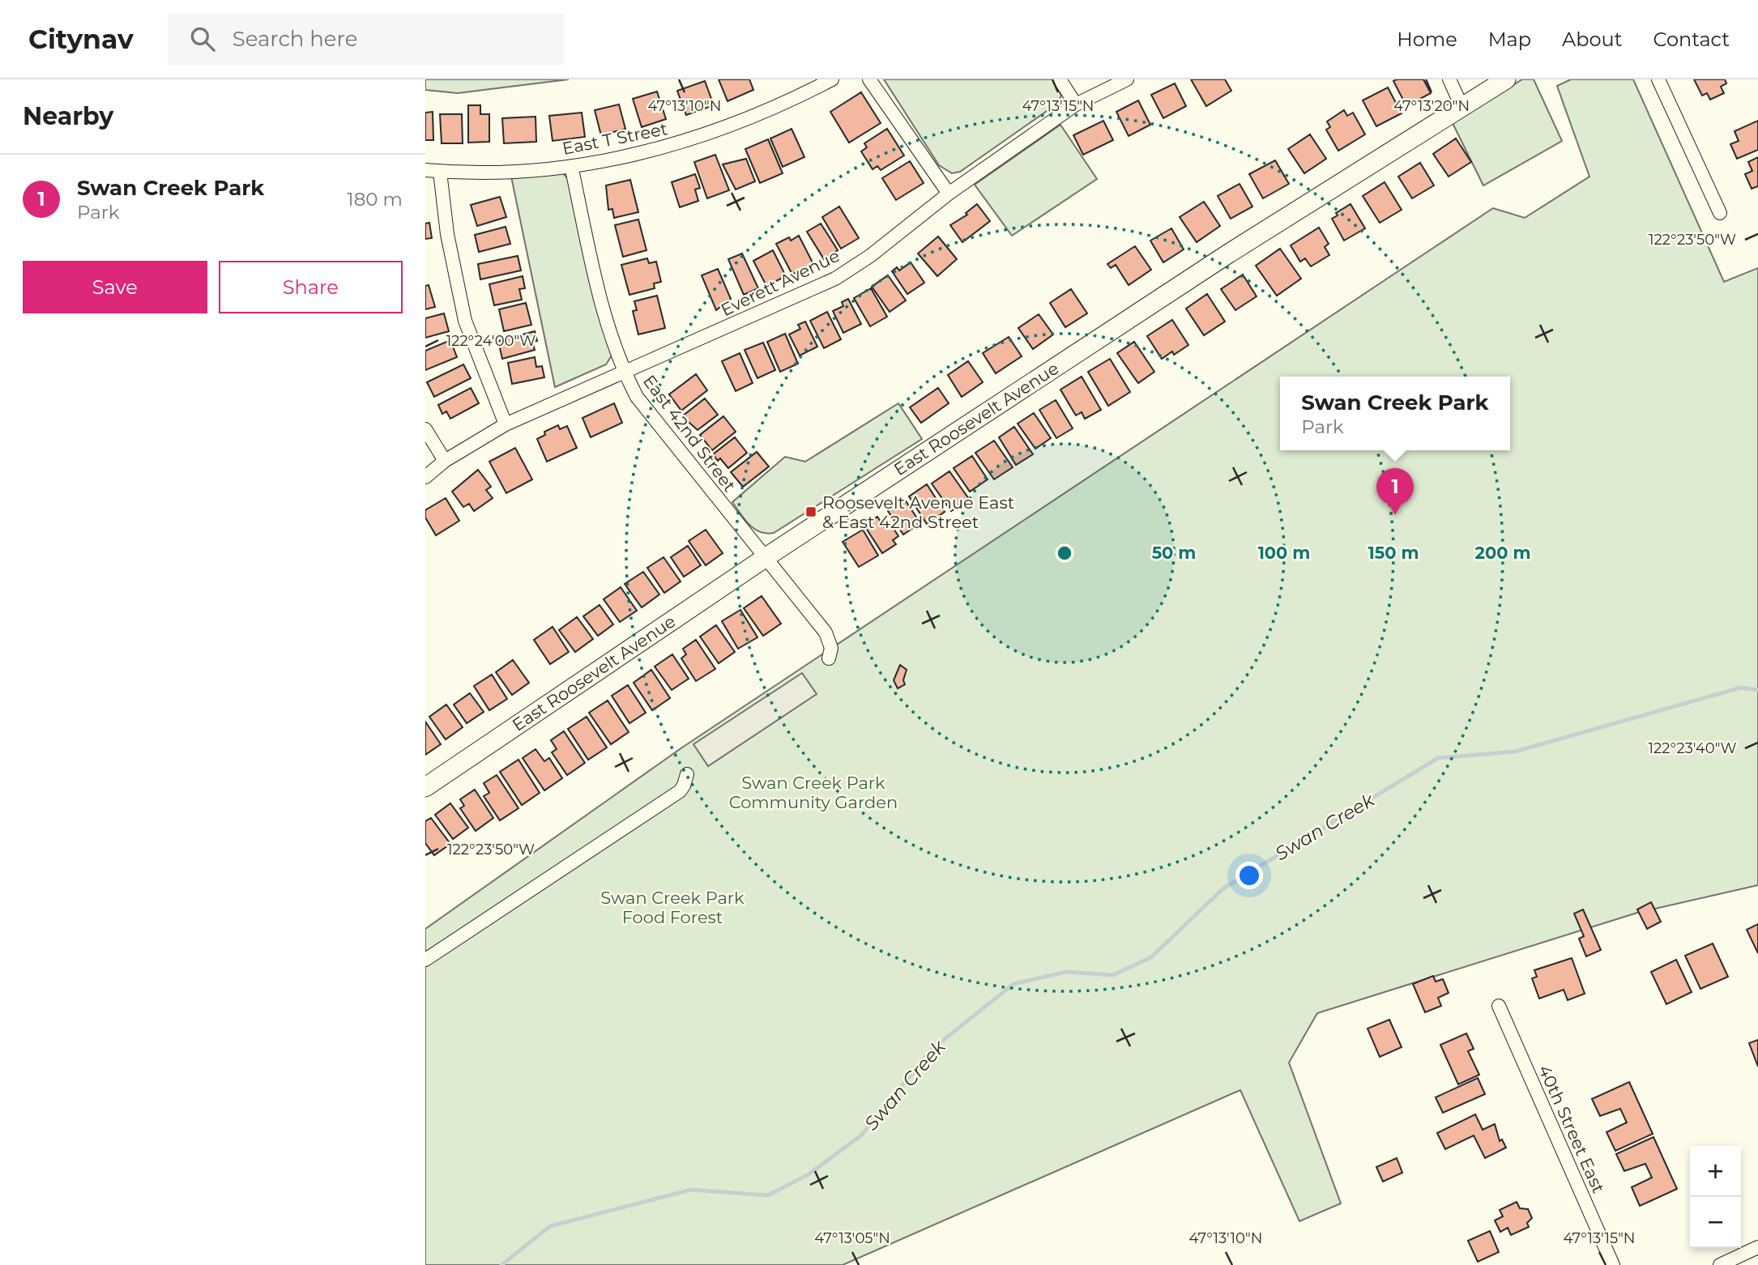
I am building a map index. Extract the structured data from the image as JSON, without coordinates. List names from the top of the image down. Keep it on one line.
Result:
{"streets":{"street":["East T Street","Everett Avenue","East Roosevelt Avenue","East 42nd Street","40th Street East"]},"crossings":[["East T Street","East 42nd Street"],["Everett Avenue","East 42nd Street"],["East Roosevelt Avenue","East 42nd Street"]],"water":["Swan Creek"],"parks":["Swan Creek Park Community Garden","Swan Creek Park Food Forest"],"places":{"transit":["Roosevelt Avenue East & East 42nd Street"]},"page":{"header":"Citynav","search":"Search here","nav":["Home","Map","About","Contact"],"heading":"Nearby","list":[{"mark":"1","name":"Swan Creek Park","note":"Park","value":"180 m"}],"buttons":["Save","Share"],"popup":["Swan Creek Park","Park"],"pins":"1","map_buttons":["+","−"]},"coordinates":["47°13'10\"N","47°13'15\"N","47°13'20\"N","122°23'50\"W","122°24'00\"W","122°23'40\"W","47°13'05\"N"],"rings":["50 m","100 m","150 m","200 m"]}
